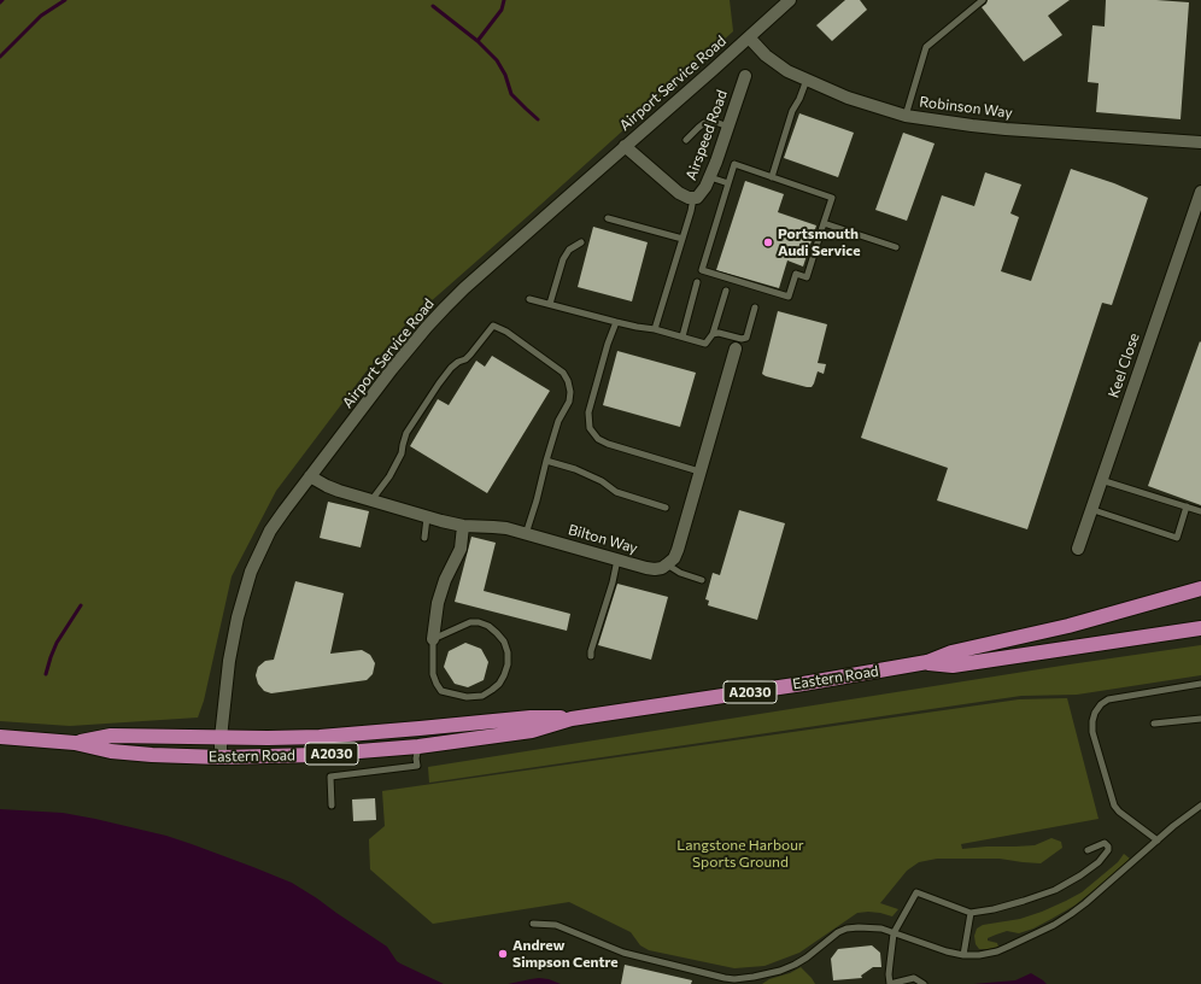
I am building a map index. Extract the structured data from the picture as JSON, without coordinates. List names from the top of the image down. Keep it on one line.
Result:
{"streets":{"main road":["Eastern Road","A2030"],"street":["Airport Service Road","Robinson Way","Airspeed Road","Keel Close","Bilton Way"]},"crossings":[["Airport Service Road","Robinson Way"],["Airport Service Road","Airspeed Road"],["Airport Service Road","Bilton Way"],["Airport Service Road","Eastern Road"]],"parks":["Langstone Harbour Sports Ground"],"places":["Portsmouth Audi Service","Andrew Simpson Centre"]}
